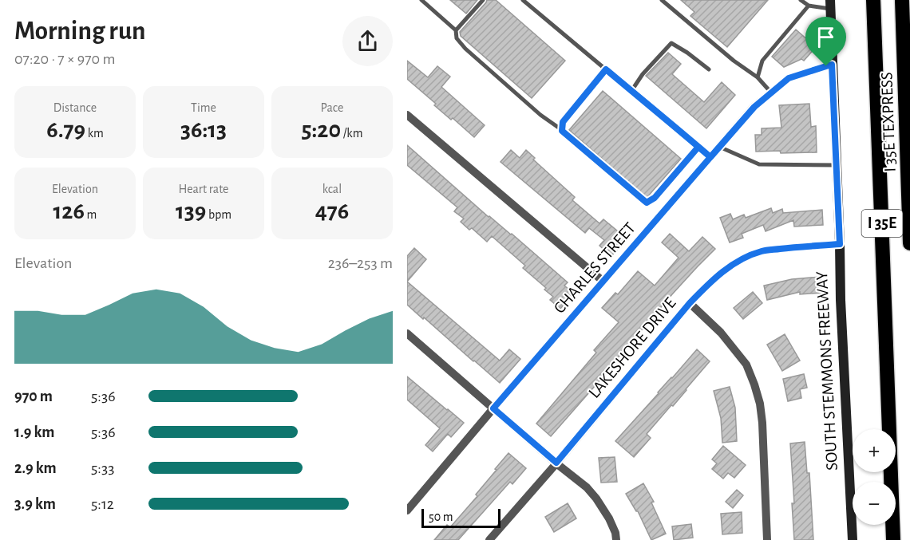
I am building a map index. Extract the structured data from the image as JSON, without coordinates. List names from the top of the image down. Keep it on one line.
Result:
{"streets":{"highway":["I 35E TEXPRESS","I 35E"],"main road":["SOUTH STEMMONS FREEWAY"],"street":["CHARLES STREET","LAKESHORE DRIVE"]},"crossings":[["CHARLES STREET","SOUTH STEMMONS FREEWAY"],["LAKESHORE DRIVE","SOUTH STEMMONS FREEWAY"]],"scale_bar":"50 m","page":{"heading":["Morning run","07:20 · 7 × 970 m"],"stats":[["Distance","6.79 km"],["Time","36:13"],["Pace","5:20 /km"],["Elevation","126 m"],["Heart rate","139 bpm"],["kcal","476"]],"chart":["Elevation","236–253 m"],"list":[{"name":"970 m","note":"5:36"},{"name":"1.9 km","note":"5:36"},{"name":"2.9 km","note":"5:33"},{"name":"3.9 km","note":"5:12"}],"map_buttons":["+","−"],"scale":"50 m"}}
